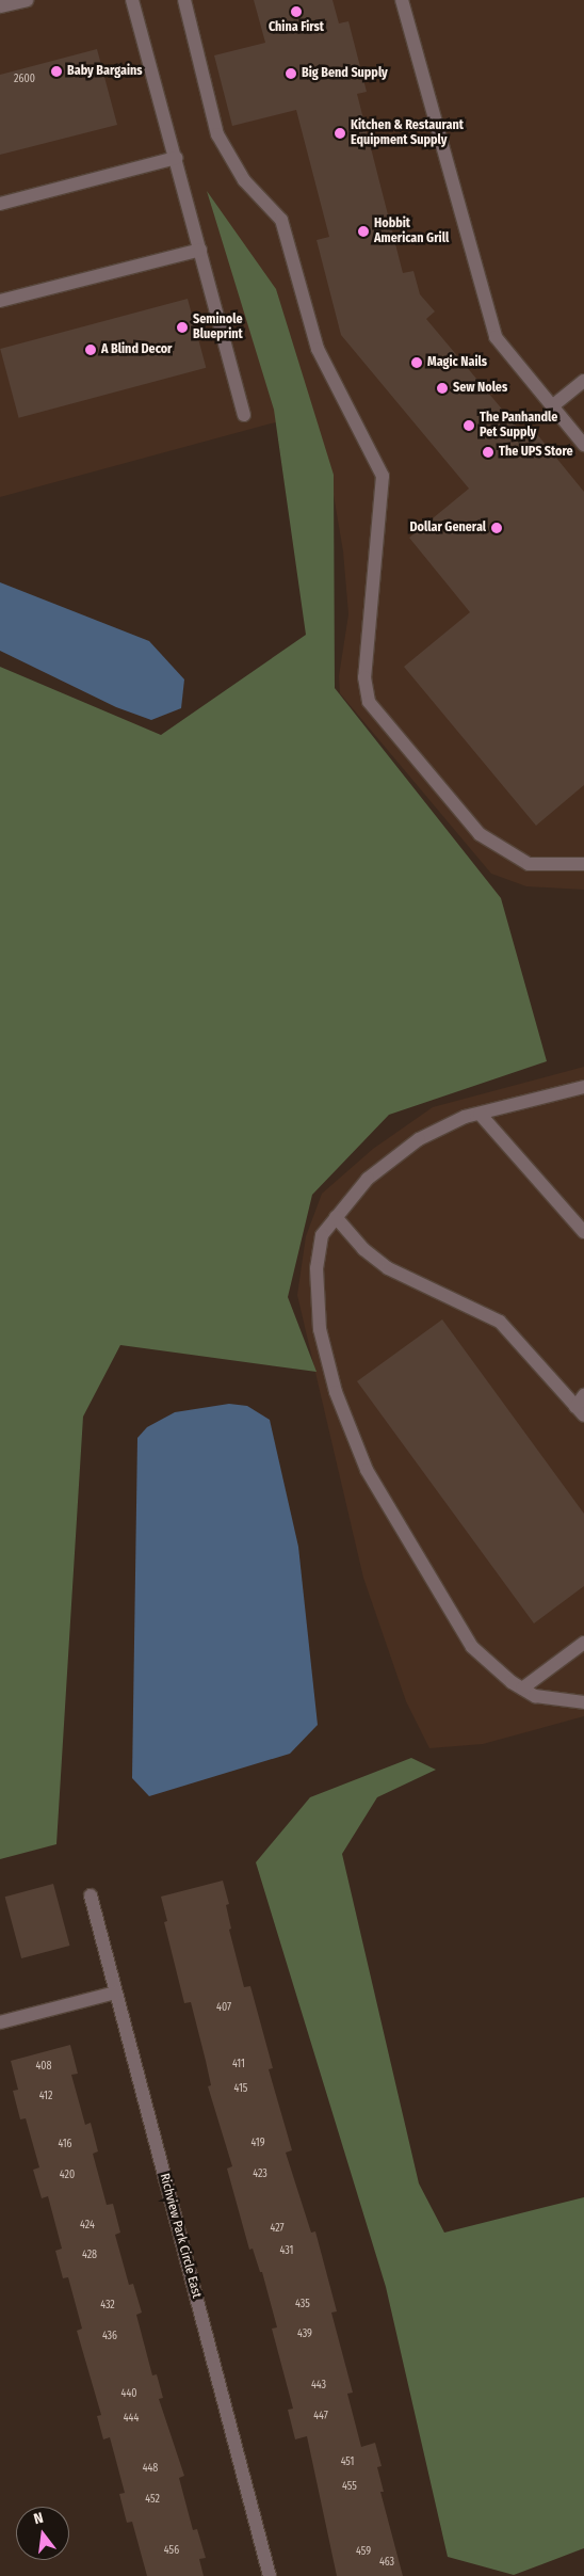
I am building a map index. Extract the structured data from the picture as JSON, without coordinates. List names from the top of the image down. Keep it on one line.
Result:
{"streets":{"street":["Richview Park Circle East"]},"places":["China First","Baby Bargains","Big Bend Supply","Kitchen & Restaurant Equipment Supply","Hobbit American Grill","Seminole Blueprint","A Blind Decor","Magic Nails","Sew Noles","The Panhandle Pet Supply","The UPS Store","Dollar General"],"house_numbers":["2600","407","411","408","415","412","419","416","423","420","424","427","431","428","435","432","439","436","443","440","447","444","451","448","455","452","456","459","463"],"north":"top"}
